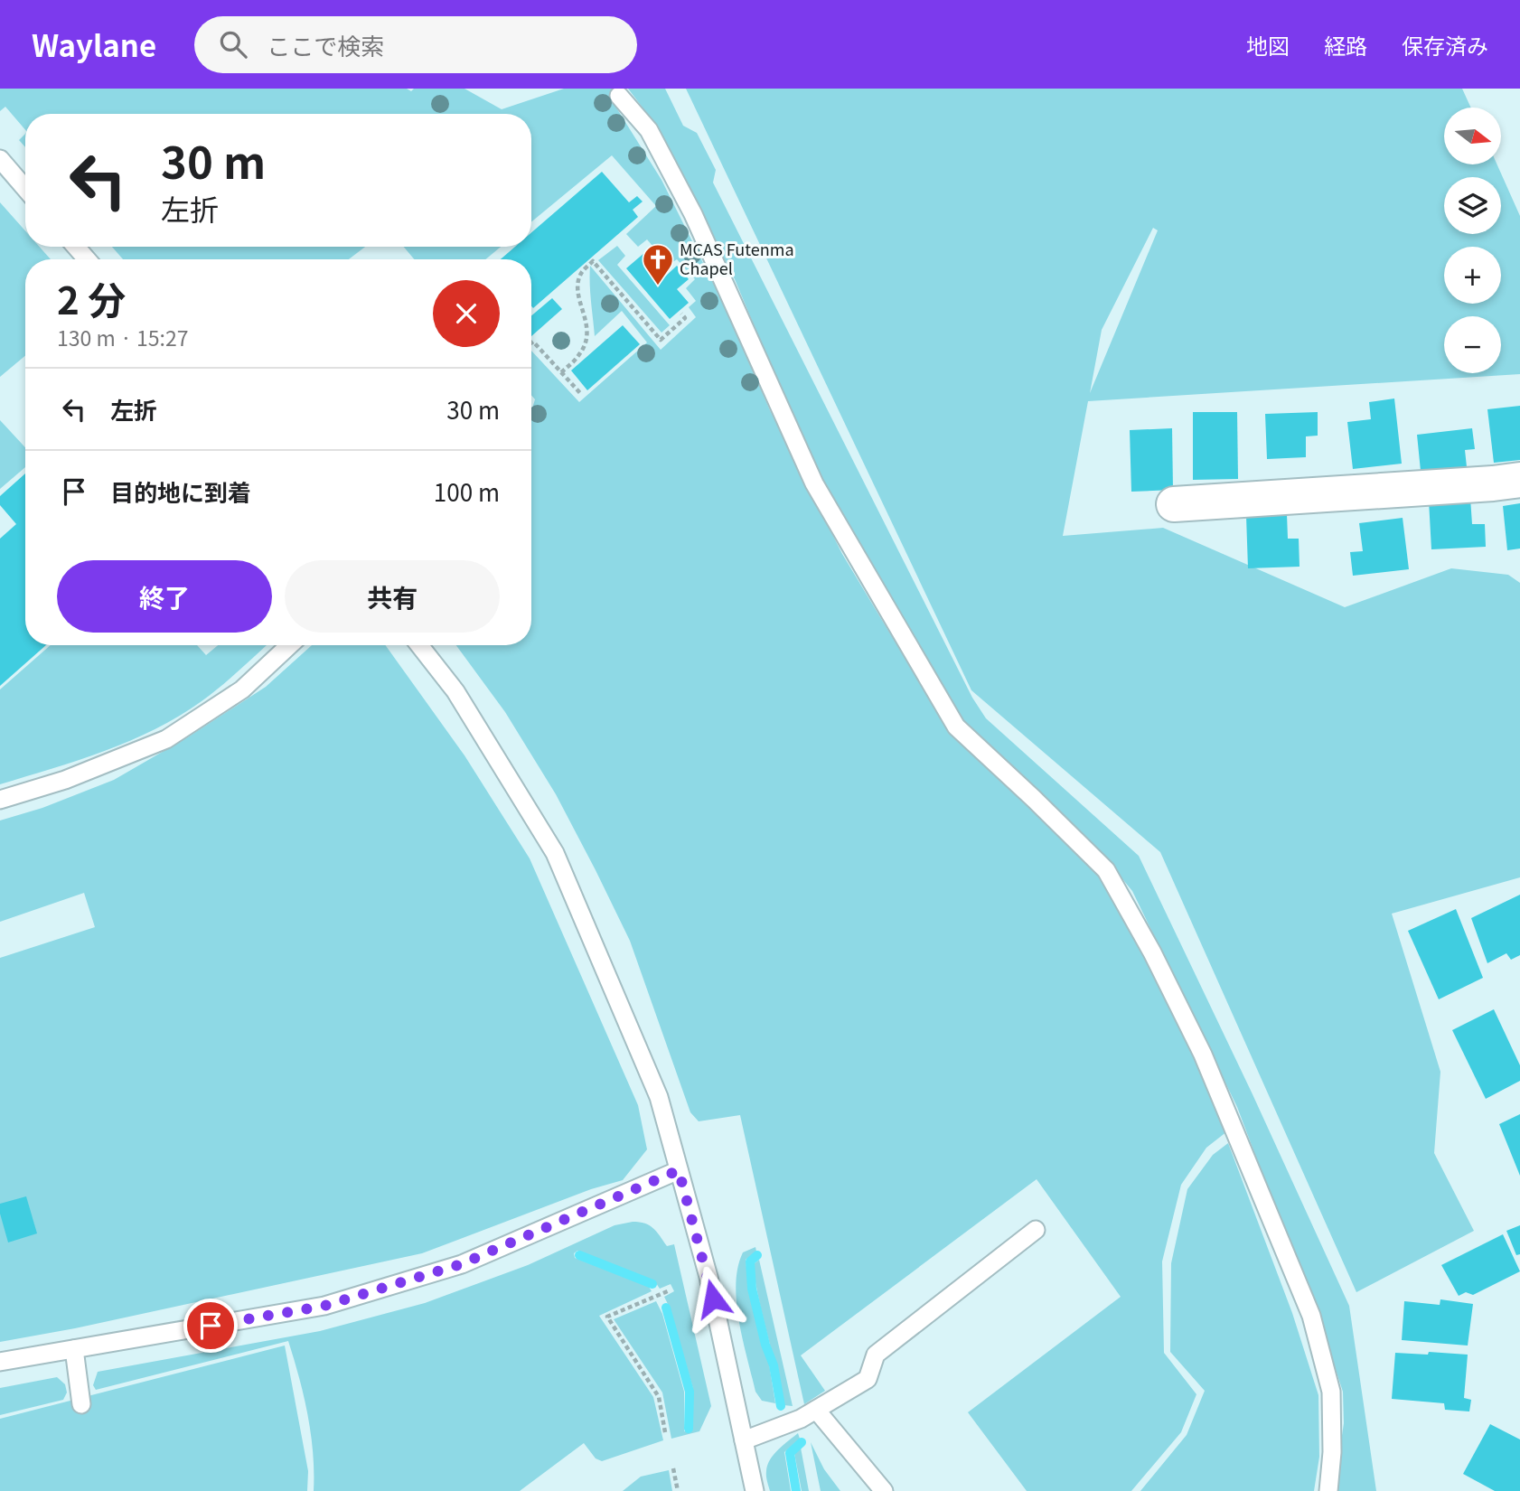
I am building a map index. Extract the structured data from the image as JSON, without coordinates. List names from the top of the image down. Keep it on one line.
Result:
{"places":{"church":["MCAS Futenma Chapel"]},"north":"right","page":{"header":"Waylane","search":"ここで検索","nav":["地図","経路","保存済み"],"map_buttons":["+","−"],"turn":["30 m","左折"],"heading":["2 分","130 m · 15:27"],"list":[{"name":"左折","value":"30 m"},{"name":"目的地に到着","value":"100 m"}],"buttons":["終了","共有"]}}
